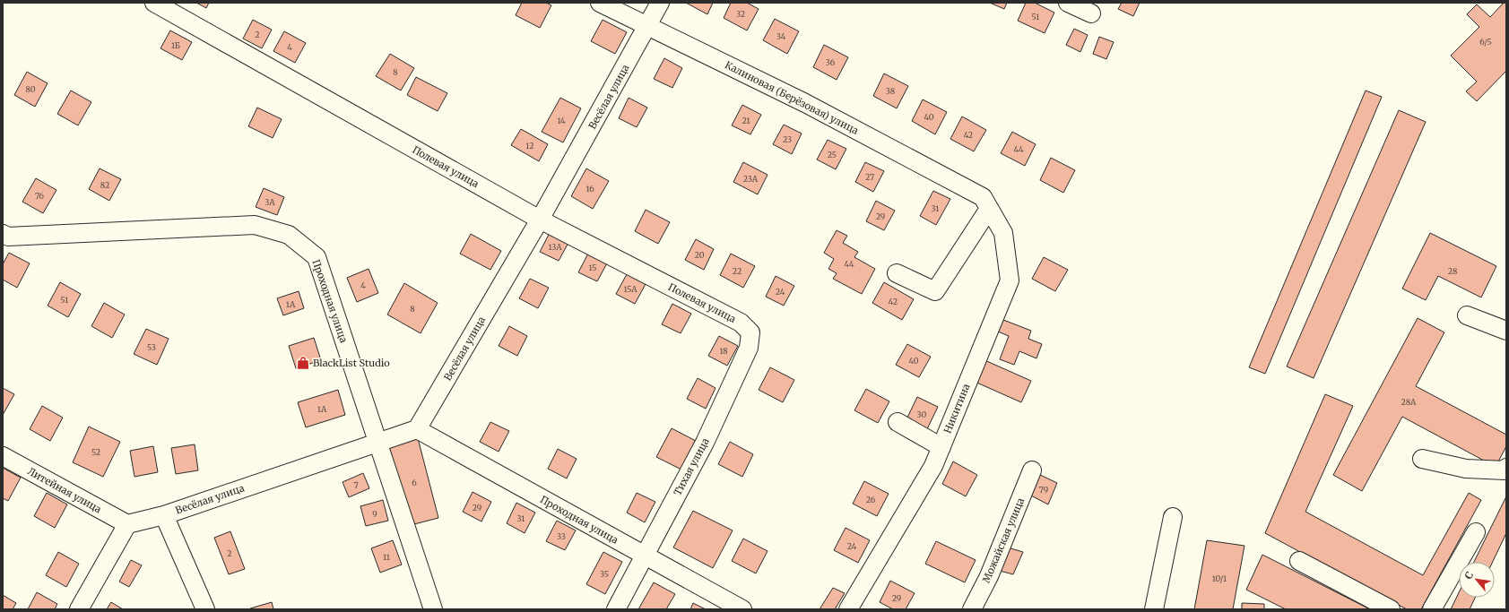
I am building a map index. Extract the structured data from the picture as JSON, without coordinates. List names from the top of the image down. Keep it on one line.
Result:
{"streets":{"street":["Весёлая улица","Калиновая (Берёзовая) улица","Полевая улица","Проходная улица","Никитина","Тихая улица","Литейная улица","Можайская улица"]},"crossings":[["Весёлая улица","Калиновая (Берёзовая) улица"],["Весёлая улица","Полевая улица"],["Весёлая улица","Проходная улица"],["Весёлая улица","Литейная улица"],["Калиновая (Берёзовая) улица","Никитина"],["Полевая улица","Тихая улица"],["Проходная улица","Тихая улица"]],"places":{"shop":["BlackList Studio"]},"house_numbers":["32","51","2","34","6/5","1Б","4","36","8","80","38","40","14","21","42","23","12","44","25","27","23А","82","16","76","3А","31","29","13А","20","44","15","22","28","4","15А","24","51","42","1А","8","53","18","40","28А","1А","30","52","6","7","79","26","29","9","31","33","24","2","11","35","10/1","29"],"north":"top left"}
